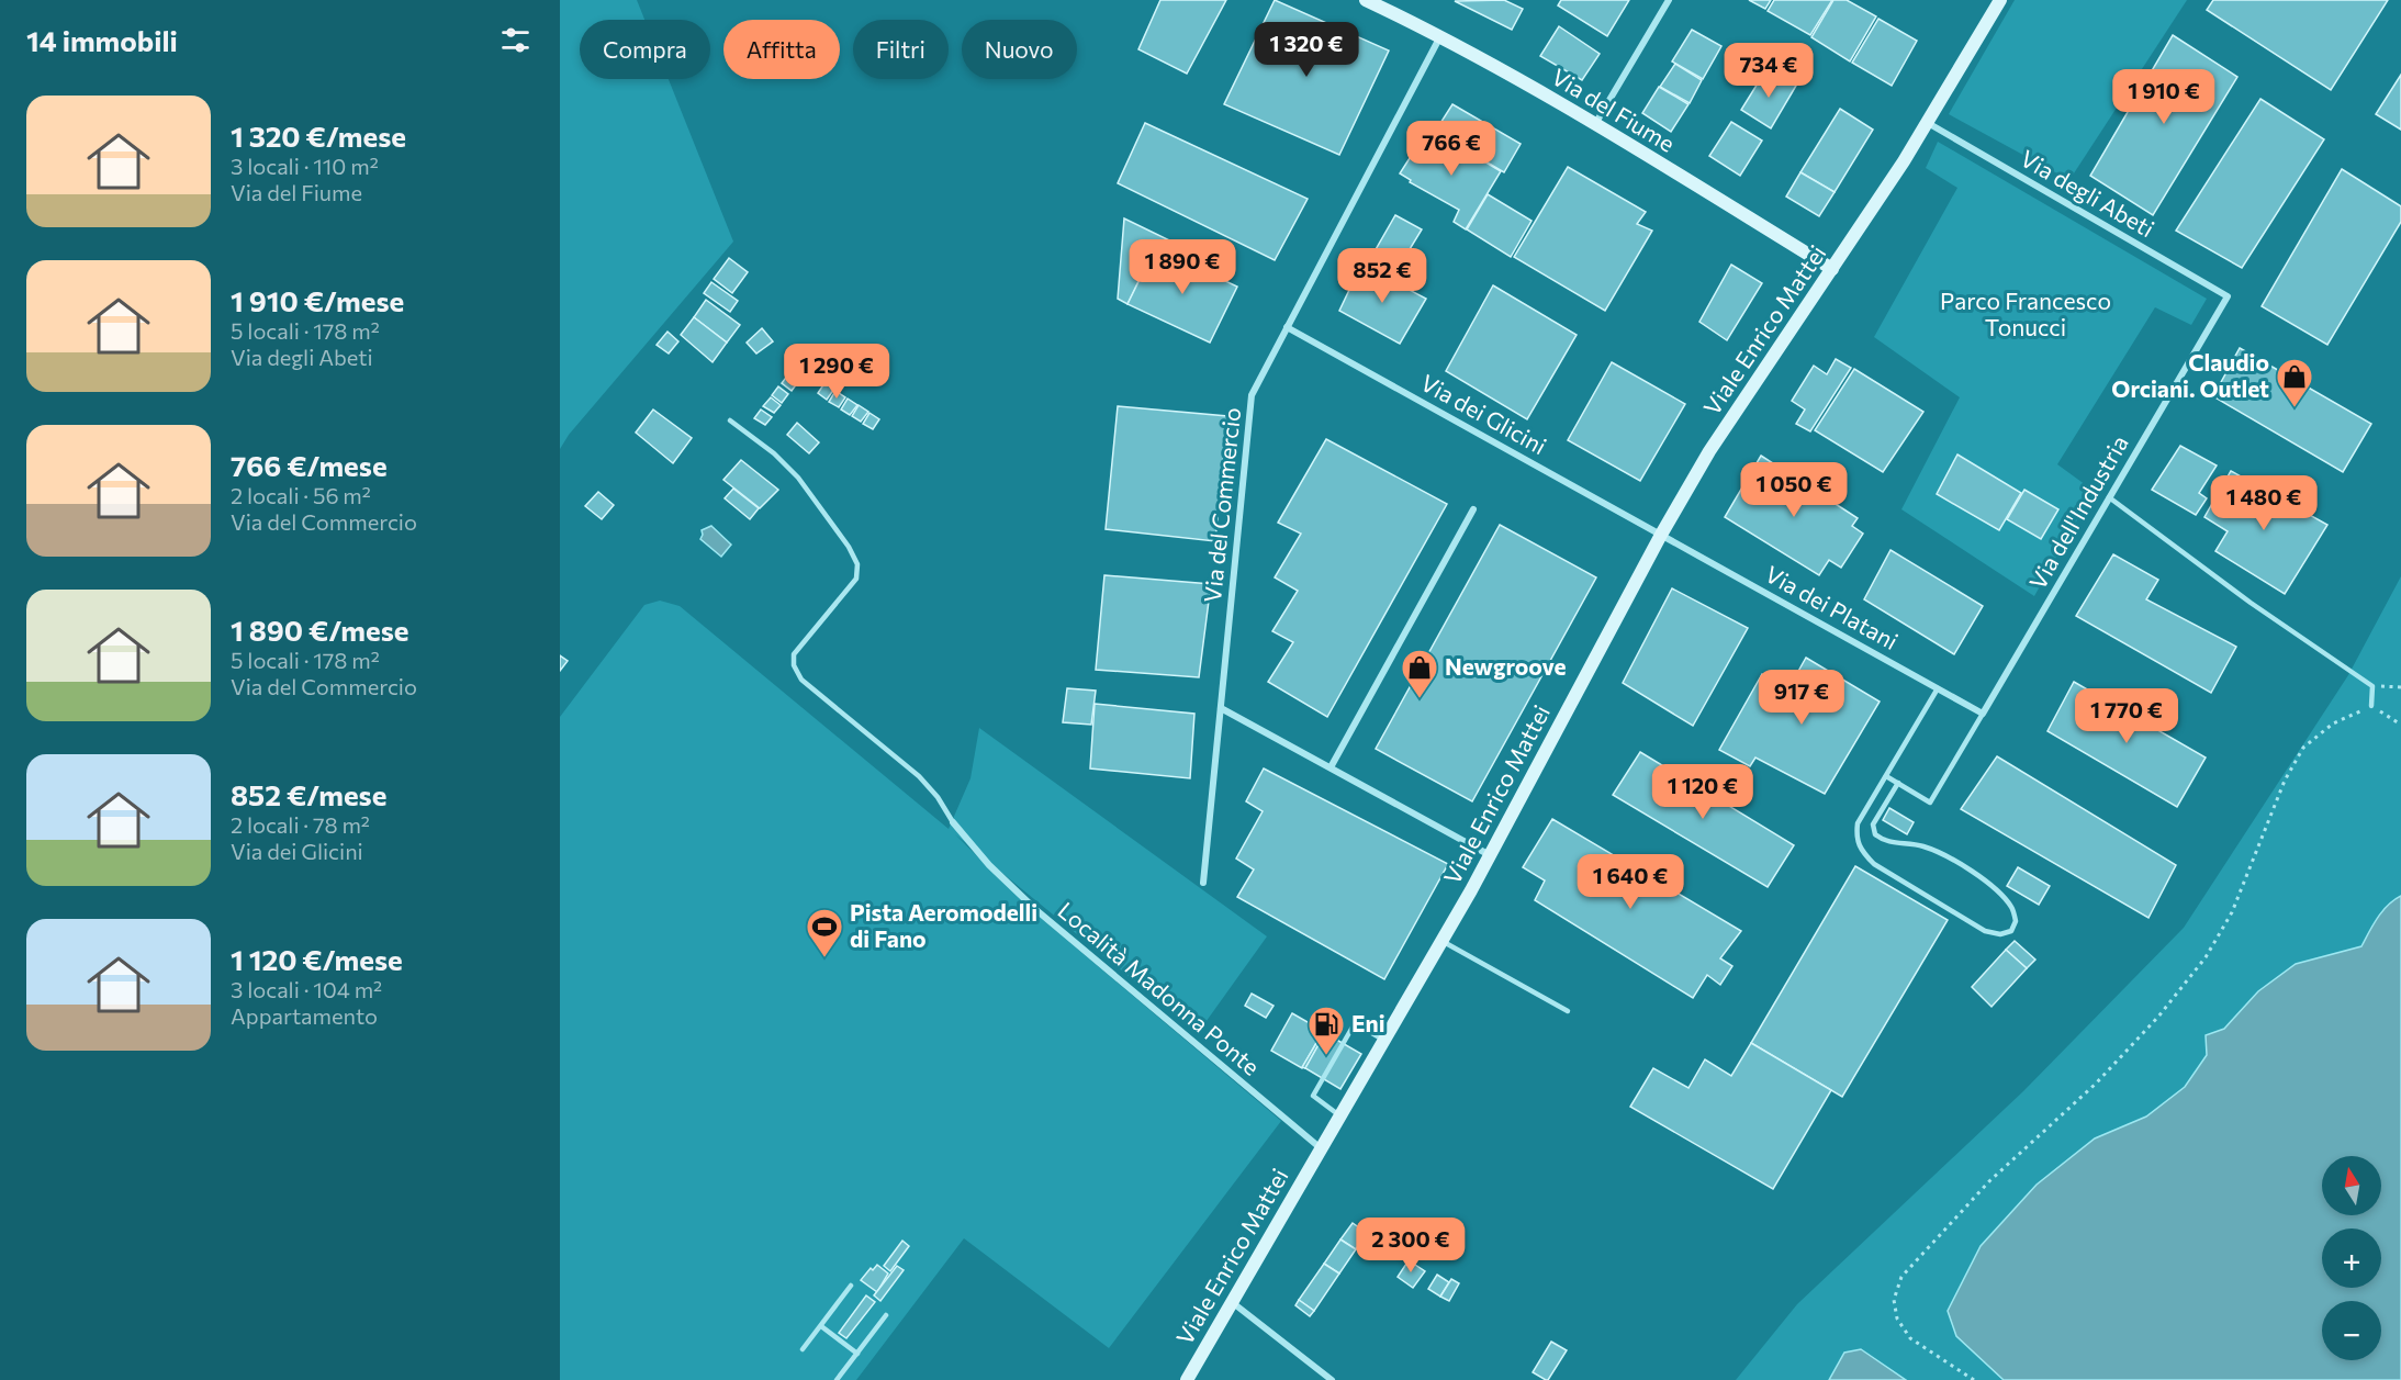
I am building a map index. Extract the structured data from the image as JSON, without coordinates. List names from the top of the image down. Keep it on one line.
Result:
{"streets":{"street":["Via del Fiume","Via degli Abeti","Viale Enrico Mattei","Via dei Glicini","Via del Commercio","Via dell'Industria","Via dei Platani","Località Madonna Ponte"]},"crossings":[["Via del Fiume","Viale Enrico Mattei"],["Via del Fiume","Via del Commercio"],["Via degli Abeti","Viale Enrico Mattei"],["Via degli Abeti","Via dell'Industria"],["Viale Enrico Mattei","Via dei Glicini"],["Viale Enrico Mattei","Via dei Platani"],["Viale Enrico Mattei","Località Madonna Ponte"],["Via dei Glicini","Via del Commercio"],["Via dei Glicini","Via dei Platani"],["Via dell'Industria","Via dei Platani"]],"parks":["Parco Francesco Tonucci"],"places":{"shop":["Claudio Orciani. Outlet","Newgroove"],"sports":["Pista Aeromodelli di Fano"],"fuel station":["Eni"]},"north":"top","page":{"heading":"14 immobili","chip":["Compra","Affitta","Filtri","Nuovo"],"price":["1 320 €","734 €","1 910 €","766 €","1 890 €","852 €","1 290 €","1 050 €","1 480 €","917 €","1 770 €","1 120 €","1 640 €","2 300 €"],"list":[{"name":"1 320 €/mese","note":"3 locali · 110 m² · Via del Fiume"},{"name":"1 910 €/mese","note":"5 locali · 178 m² · Via degli Abeti"},{"name":"766 €/mese","note":"2 locali · 56 m² · Via del Commercio"},{"name":"1 890 €/mese","note":"5 locali · 178 m² · Via del Commercio"},{"name":"852 €/mese","note":"2 locali · 78 m² · Via dei Glicini"},{"name":"1 120 €/mese","note":"3 locali · 104 m² · Appartamento"}],"map_buttons":["+","−"]}}
